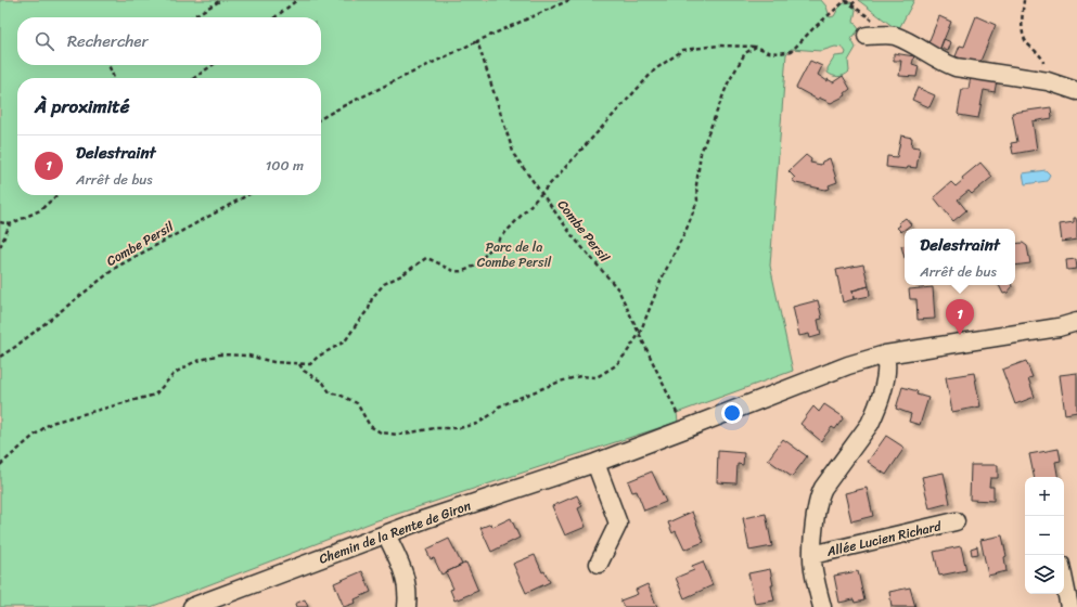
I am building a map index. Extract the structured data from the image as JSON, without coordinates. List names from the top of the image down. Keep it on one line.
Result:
{"streets":{"street":["Chemin de la Rente de Giron","Allée Lucien Richard"],"path":["Combe Persil"]},"crossings":[["Combe Persil","Chemin de la Rente de Giron"]],"parks":["Parc de la Combe Persil"],"page":{"search":"Rechercher","heading":"À proximité","list":[{"mark":"1","name":"Delestraint","note":"Arrêt de bus","value":"100 m"}],"popup":["Delestraint","Arrêt de bus"],"pins":"1","map_buttons":["+","−"]}}
